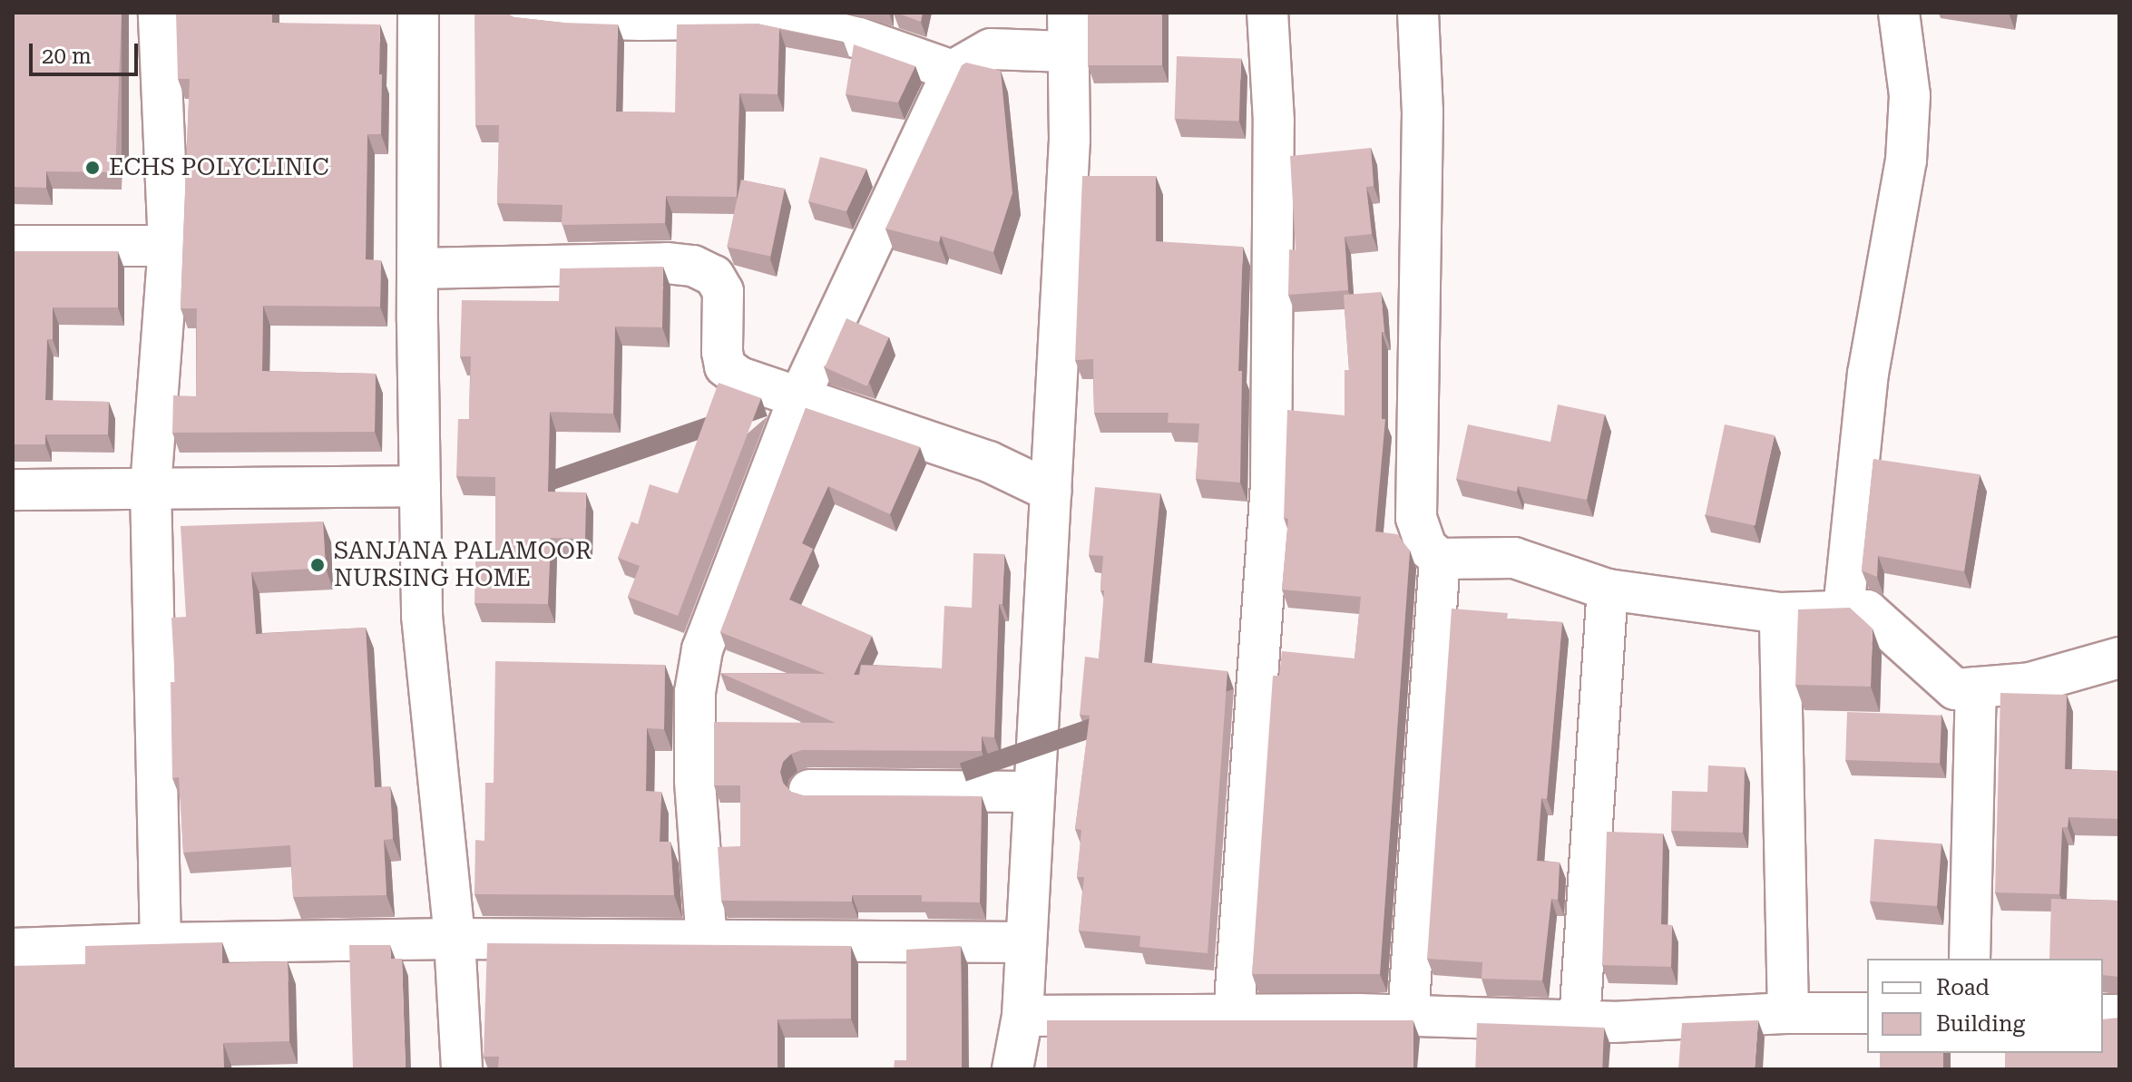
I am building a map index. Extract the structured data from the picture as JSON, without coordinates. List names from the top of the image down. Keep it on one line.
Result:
{"places":["ECHS POLYCLINIC","SANJANA PALAMOOR NURSING HOME"],"legend":["Road","Building"],"scale_bar":"20 m"}
